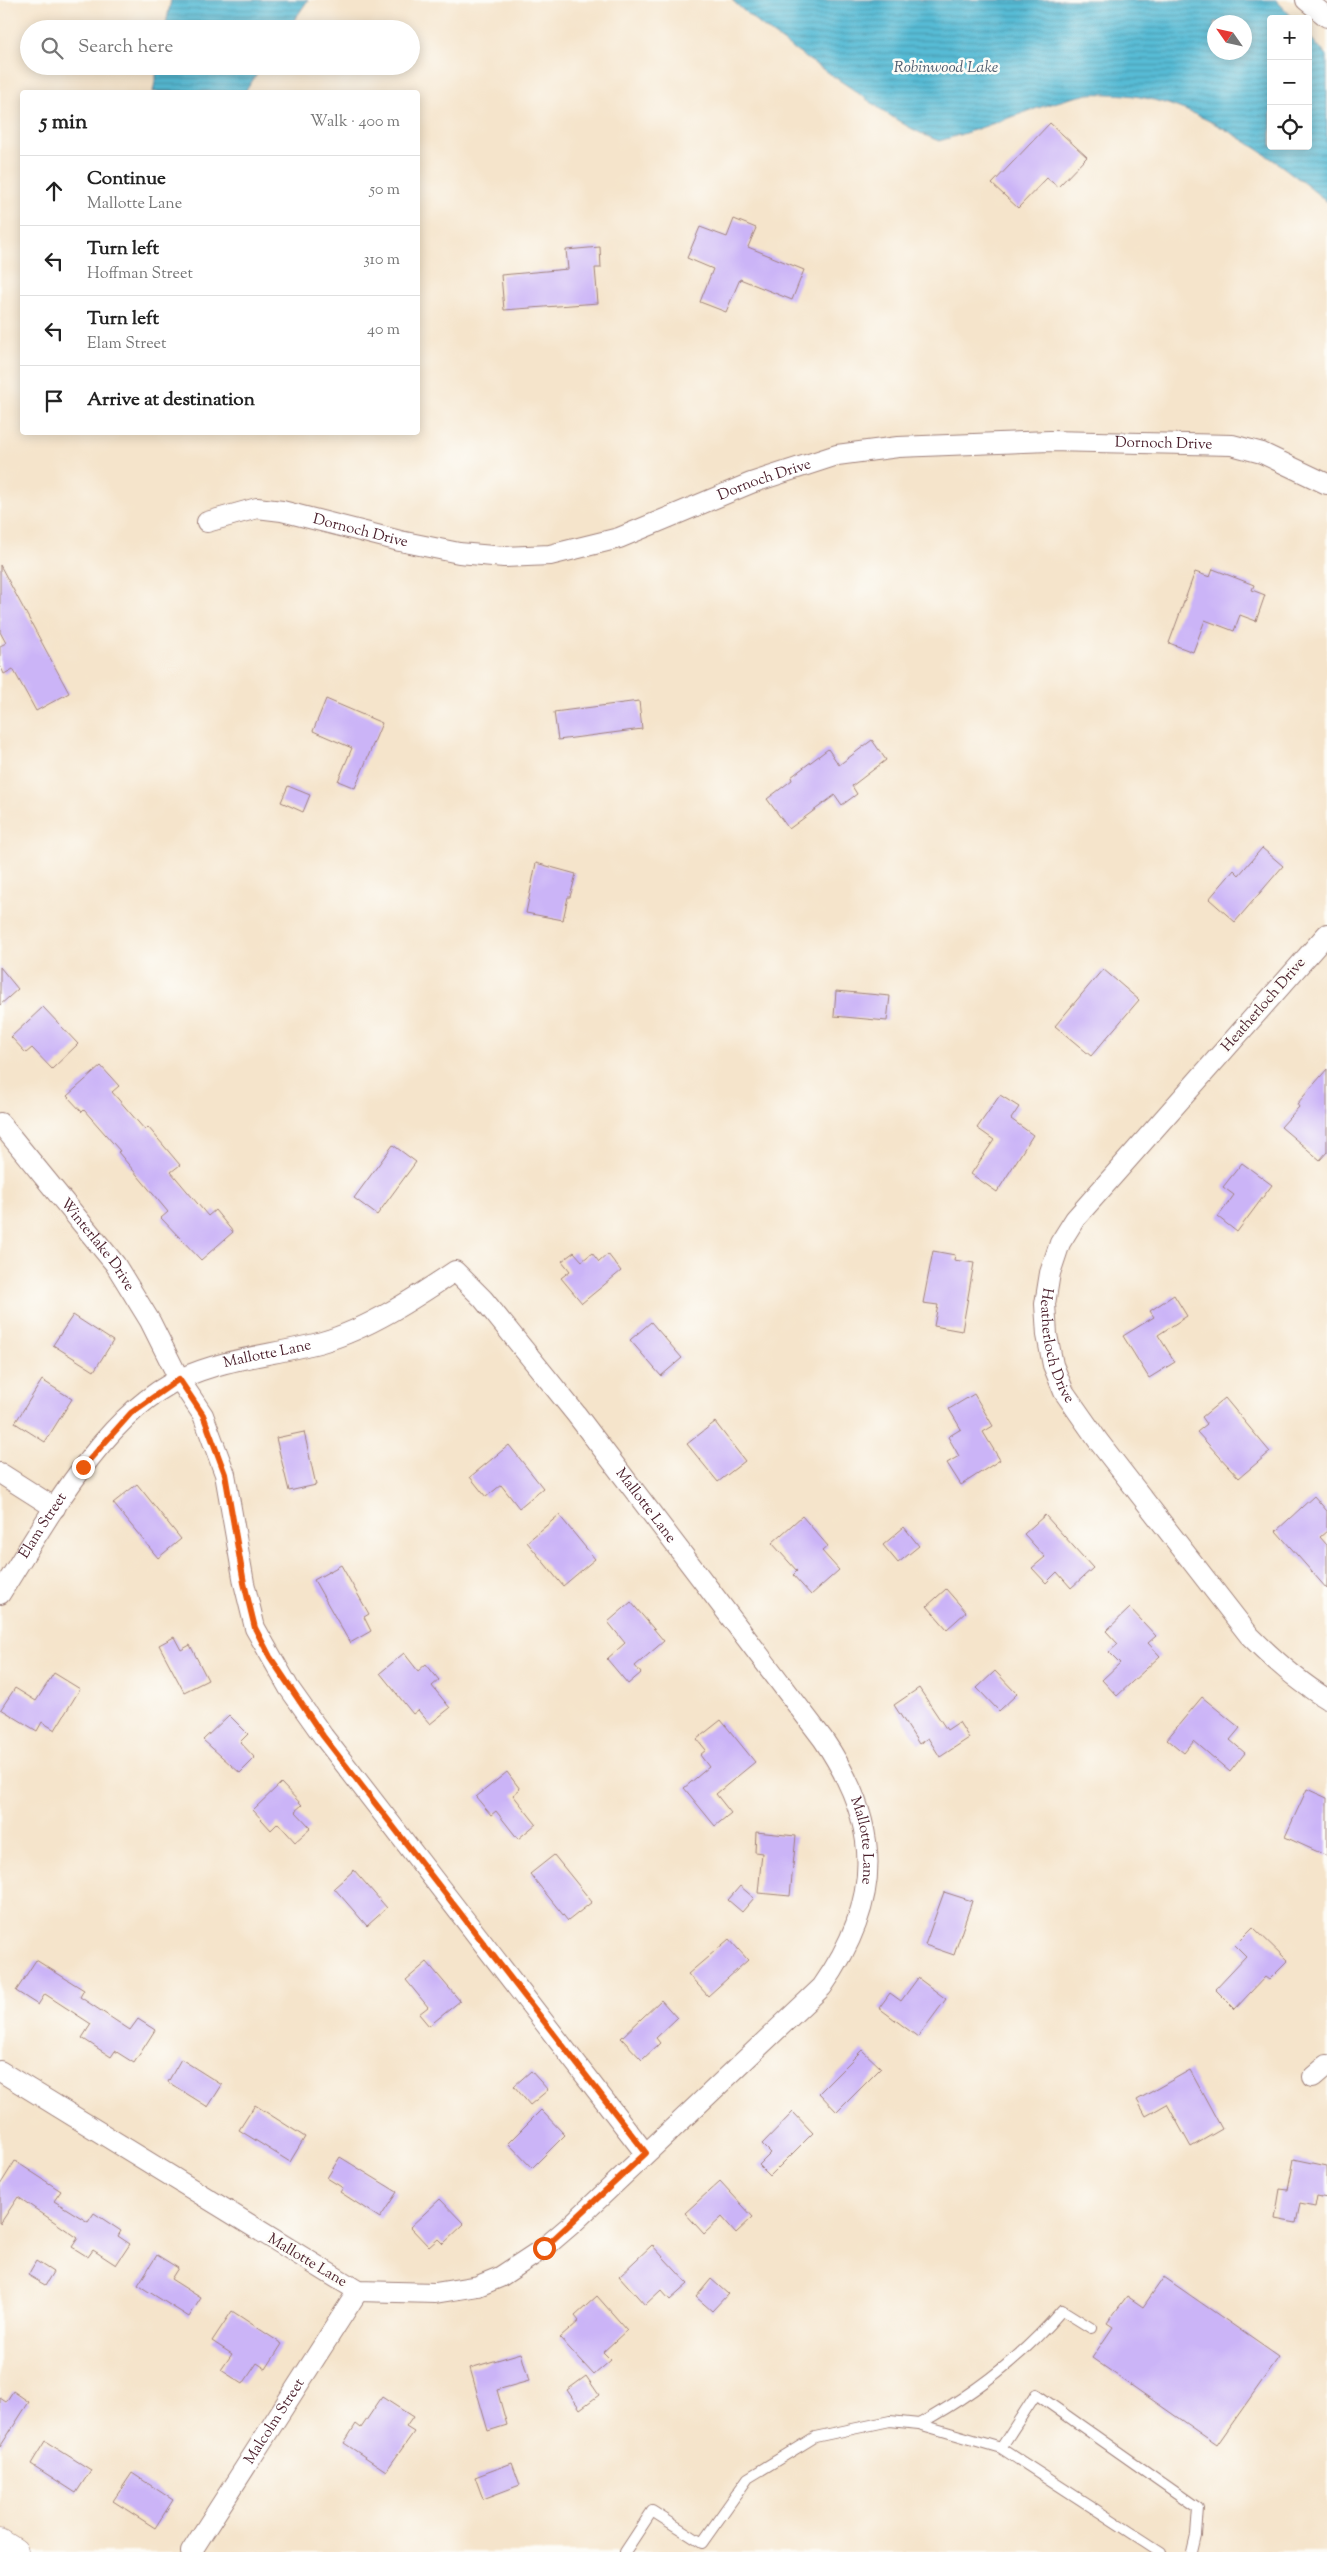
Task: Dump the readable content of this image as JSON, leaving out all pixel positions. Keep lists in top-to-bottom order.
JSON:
{
  "streets": {
    "street": [
      "Dornoch Drive",
      "Heatherloch Drive",
      "Winterlake Drive",
      "Mallotte Lane",
      "Elam Street",
      "Malcolm Street"
    ]
  },
  "crossings": [
    ["Winterlake Drive", "Mallotte Lane"],
    ["Winterlake Drive", "Elam Street"],
    ["Mallotte Lane", "Elam Street"],
    ["Mallotte Lane", "Malcolm Street"]
  ],
  "water": ["Robinwood Lake"],
  "north": "top left",
  "page": {
    "map_buttons": ["+", "−"],
    "search": "Search here",
    "heading": ["5 min", "Walk · 400 m"],
    "list": [
      ["Continue", "Mallotte Lane", "50 m"],
      ["Turn left", "Hoffman Street", "310 m"],
      ["Turn left", "Elam Street", "40 m"],
      "Arrive at destination"
    ]
  }
}
